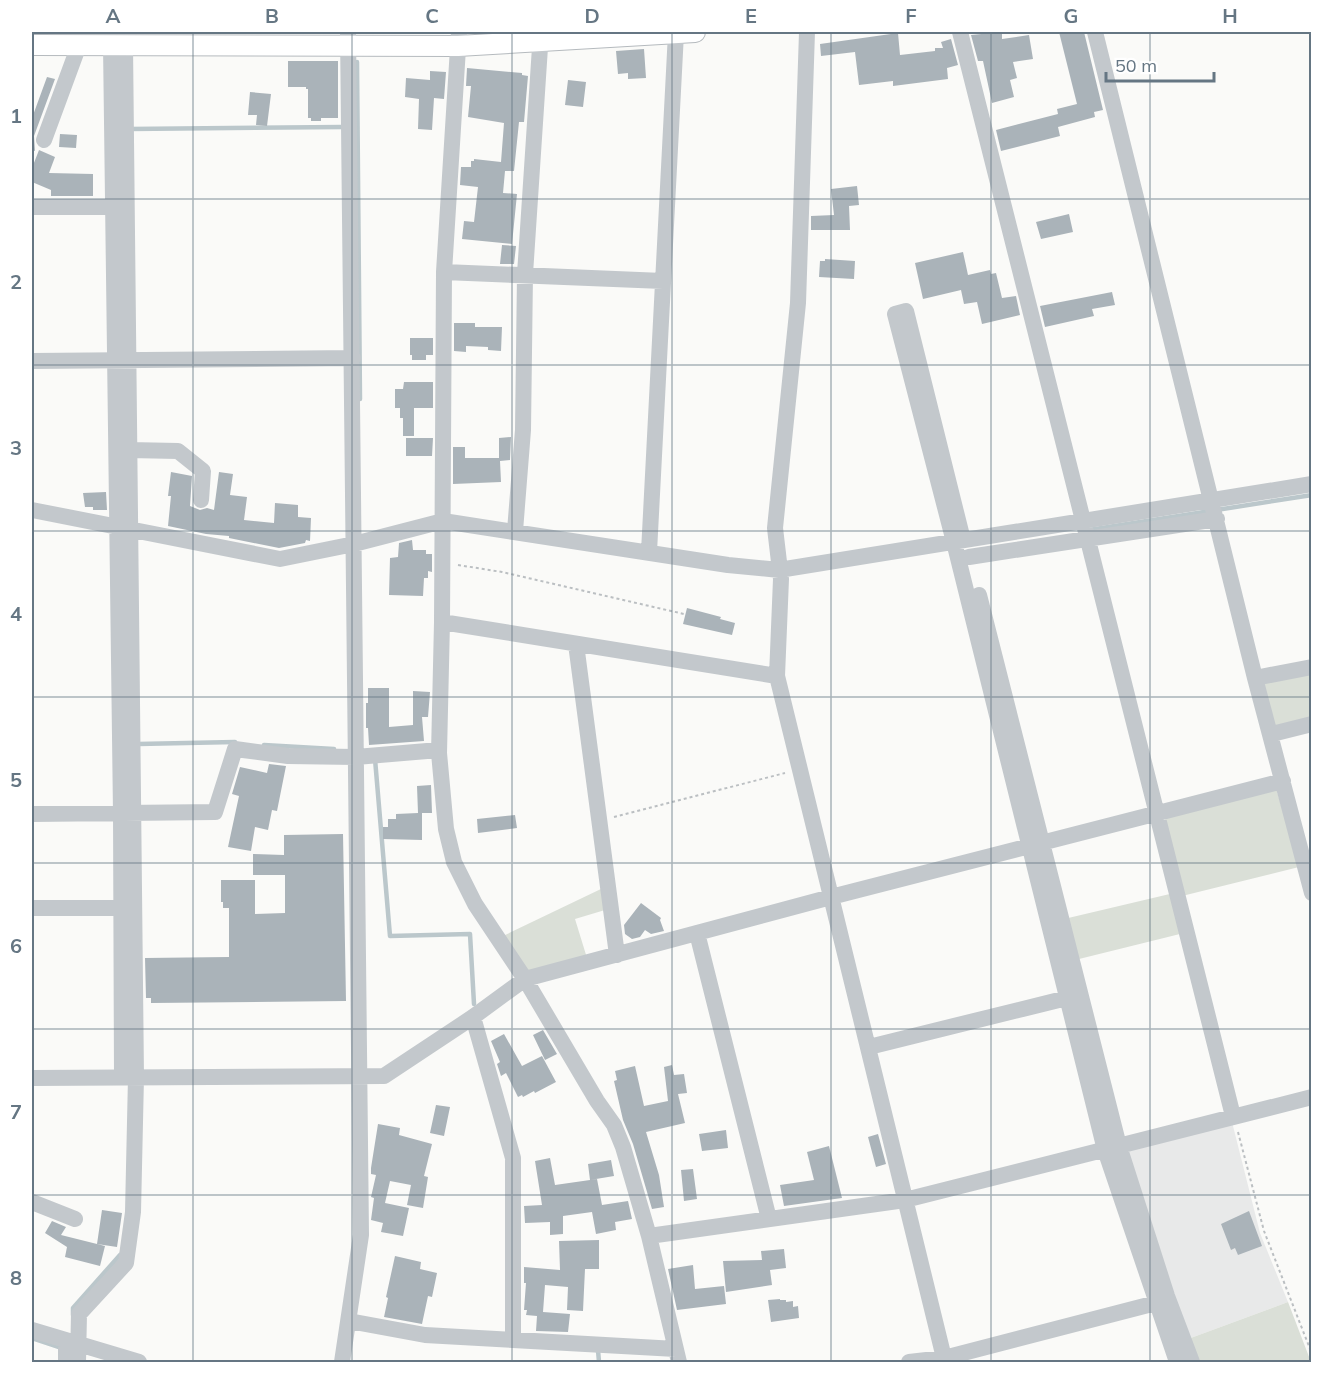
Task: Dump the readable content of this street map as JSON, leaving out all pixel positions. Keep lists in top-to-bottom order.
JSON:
{
  "scale_bar": "50 m",
  "grid": {
    "columns": [
      "A",
      "B",
      "C",
      "D",
      "E",
      "F",
      "G",
      "H"
    ],
    "rows": [
      "1",
      "2",
      "3",
      "4",
      "5",
      "6",
      "7",
      "8"
    ]
  }
}
